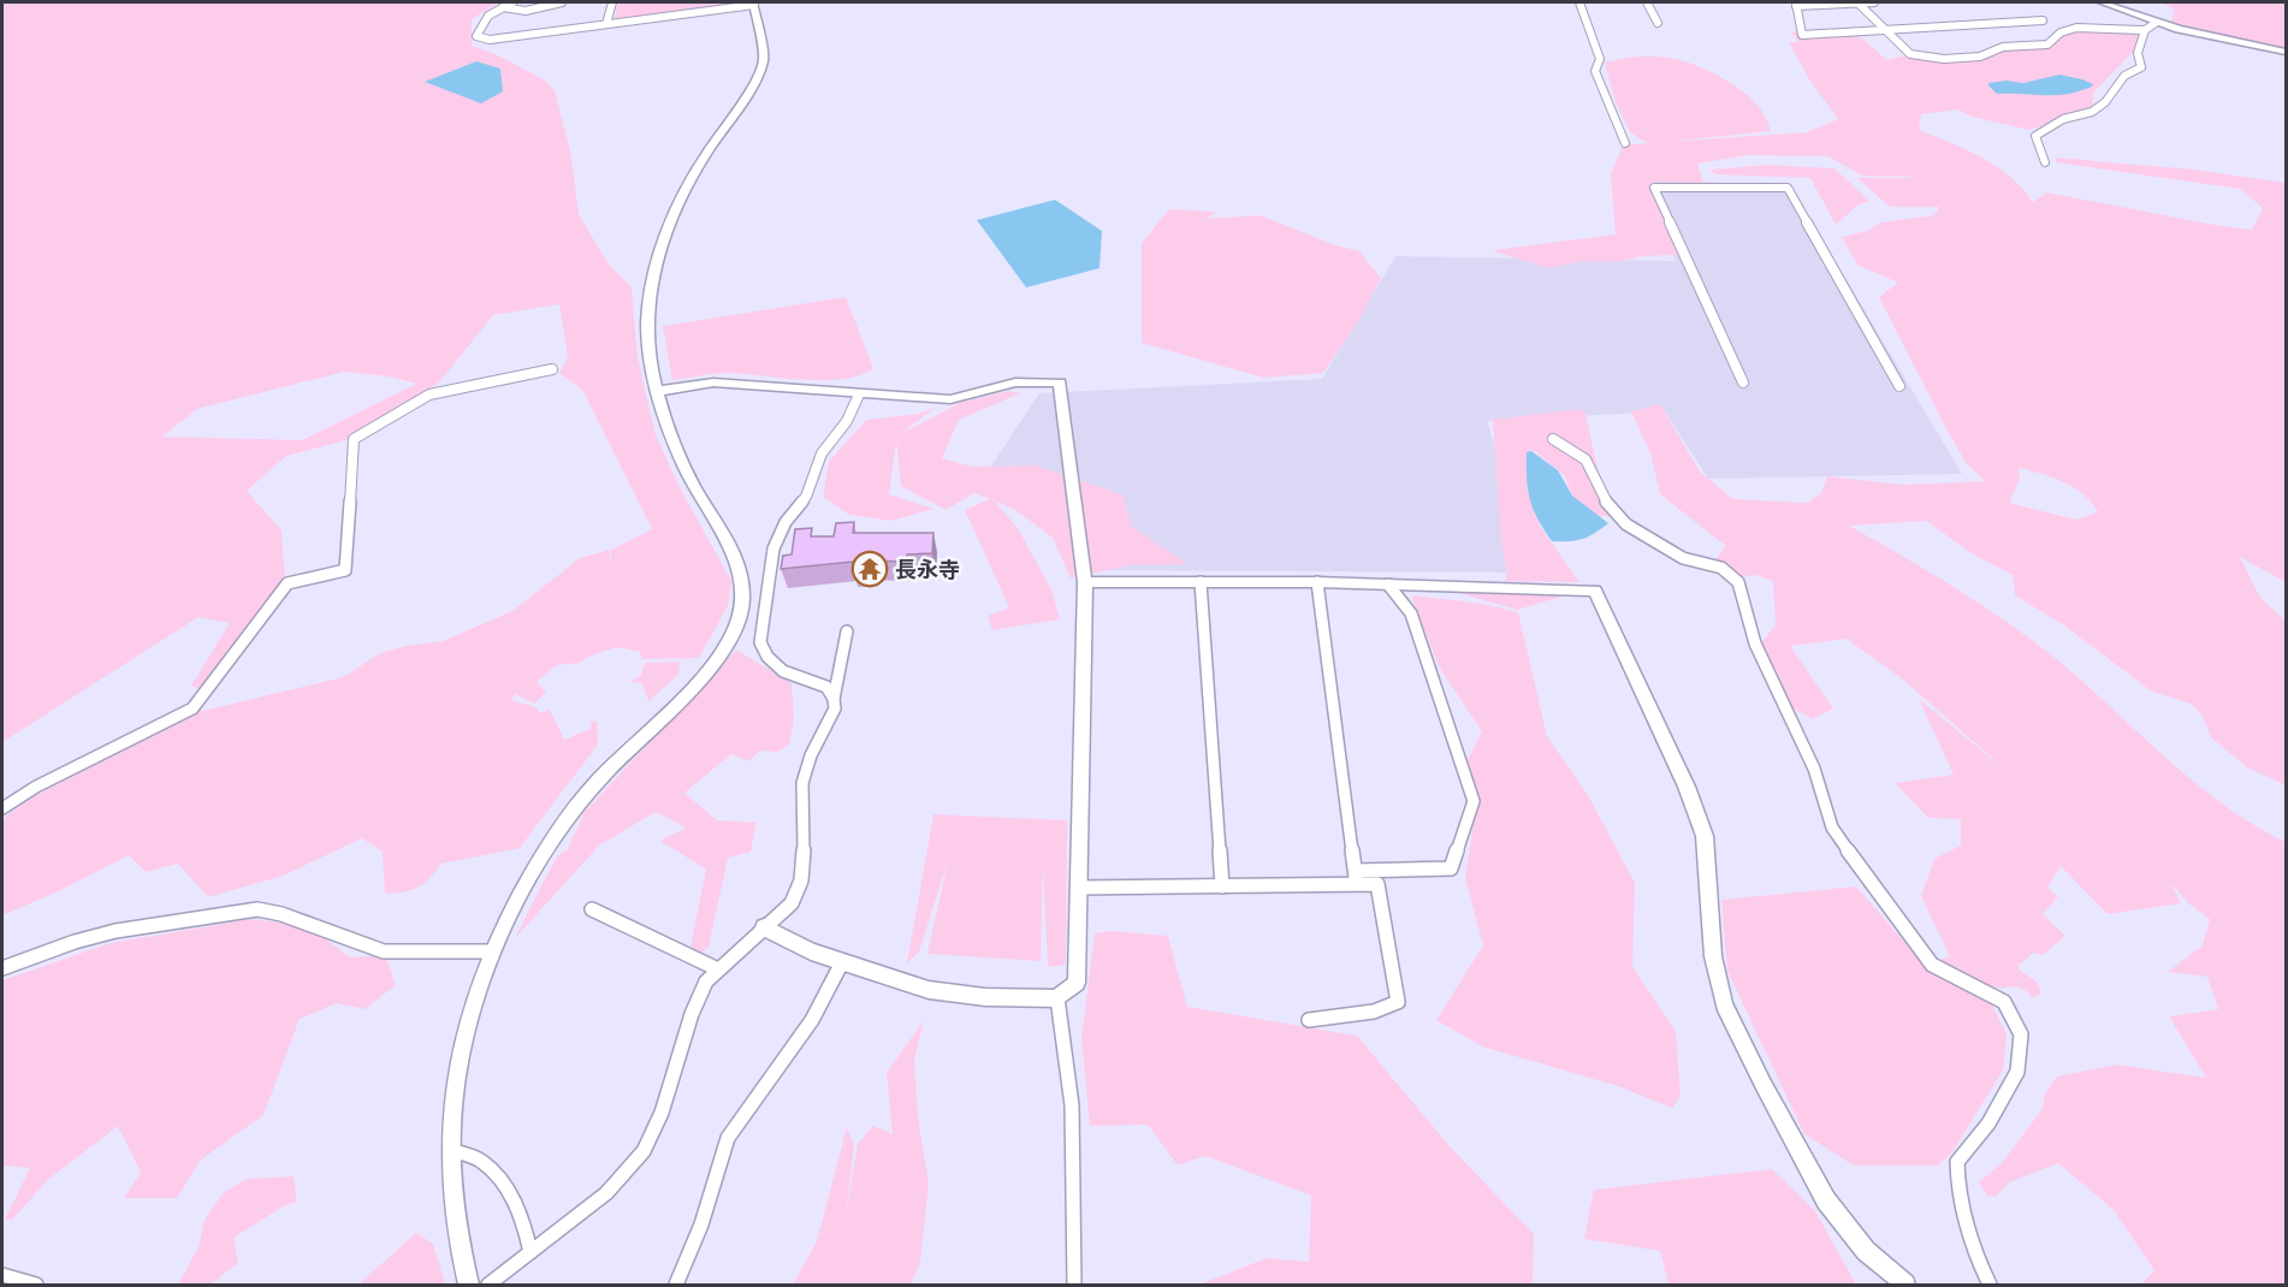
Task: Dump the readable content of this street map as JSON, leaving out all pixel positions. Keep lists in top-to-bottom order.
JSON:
{
  "places": {
    "temple": ["長永寺"]
  }
}
